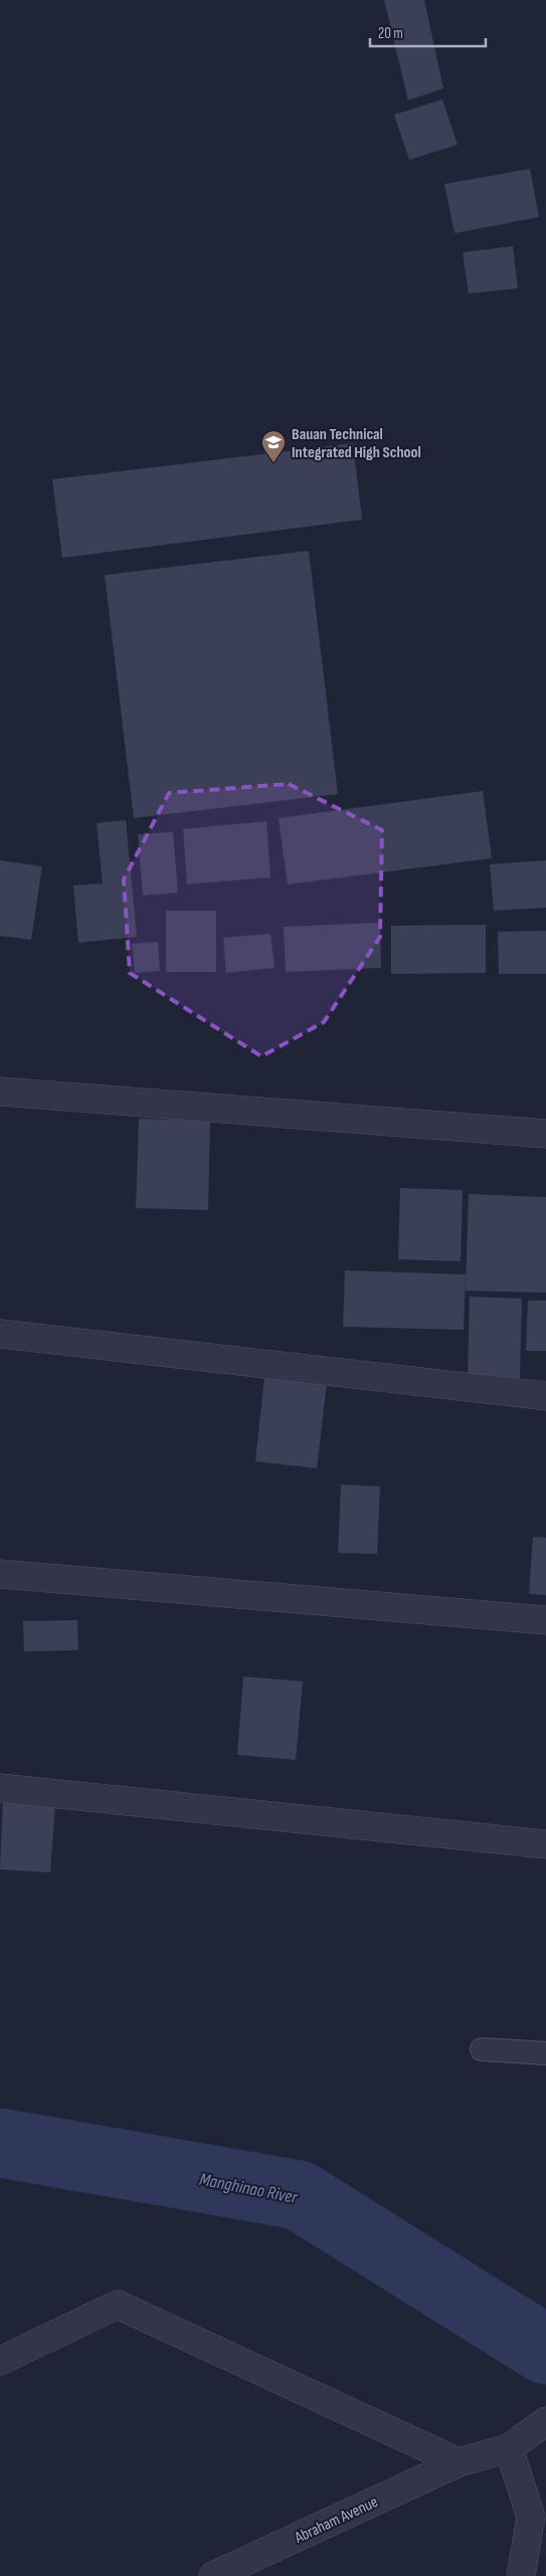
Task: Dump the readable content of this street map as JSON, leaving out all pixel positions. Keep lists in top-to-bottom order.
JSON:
{
  "streets": {
    "street": ["Abraham Avenue"]
  },
  "water": ["Manghinao River"],
  "places": {
    "school or university": ["Bauan Technical Integrated High School"]
  },
  "scale_bar": "20 m"
}
